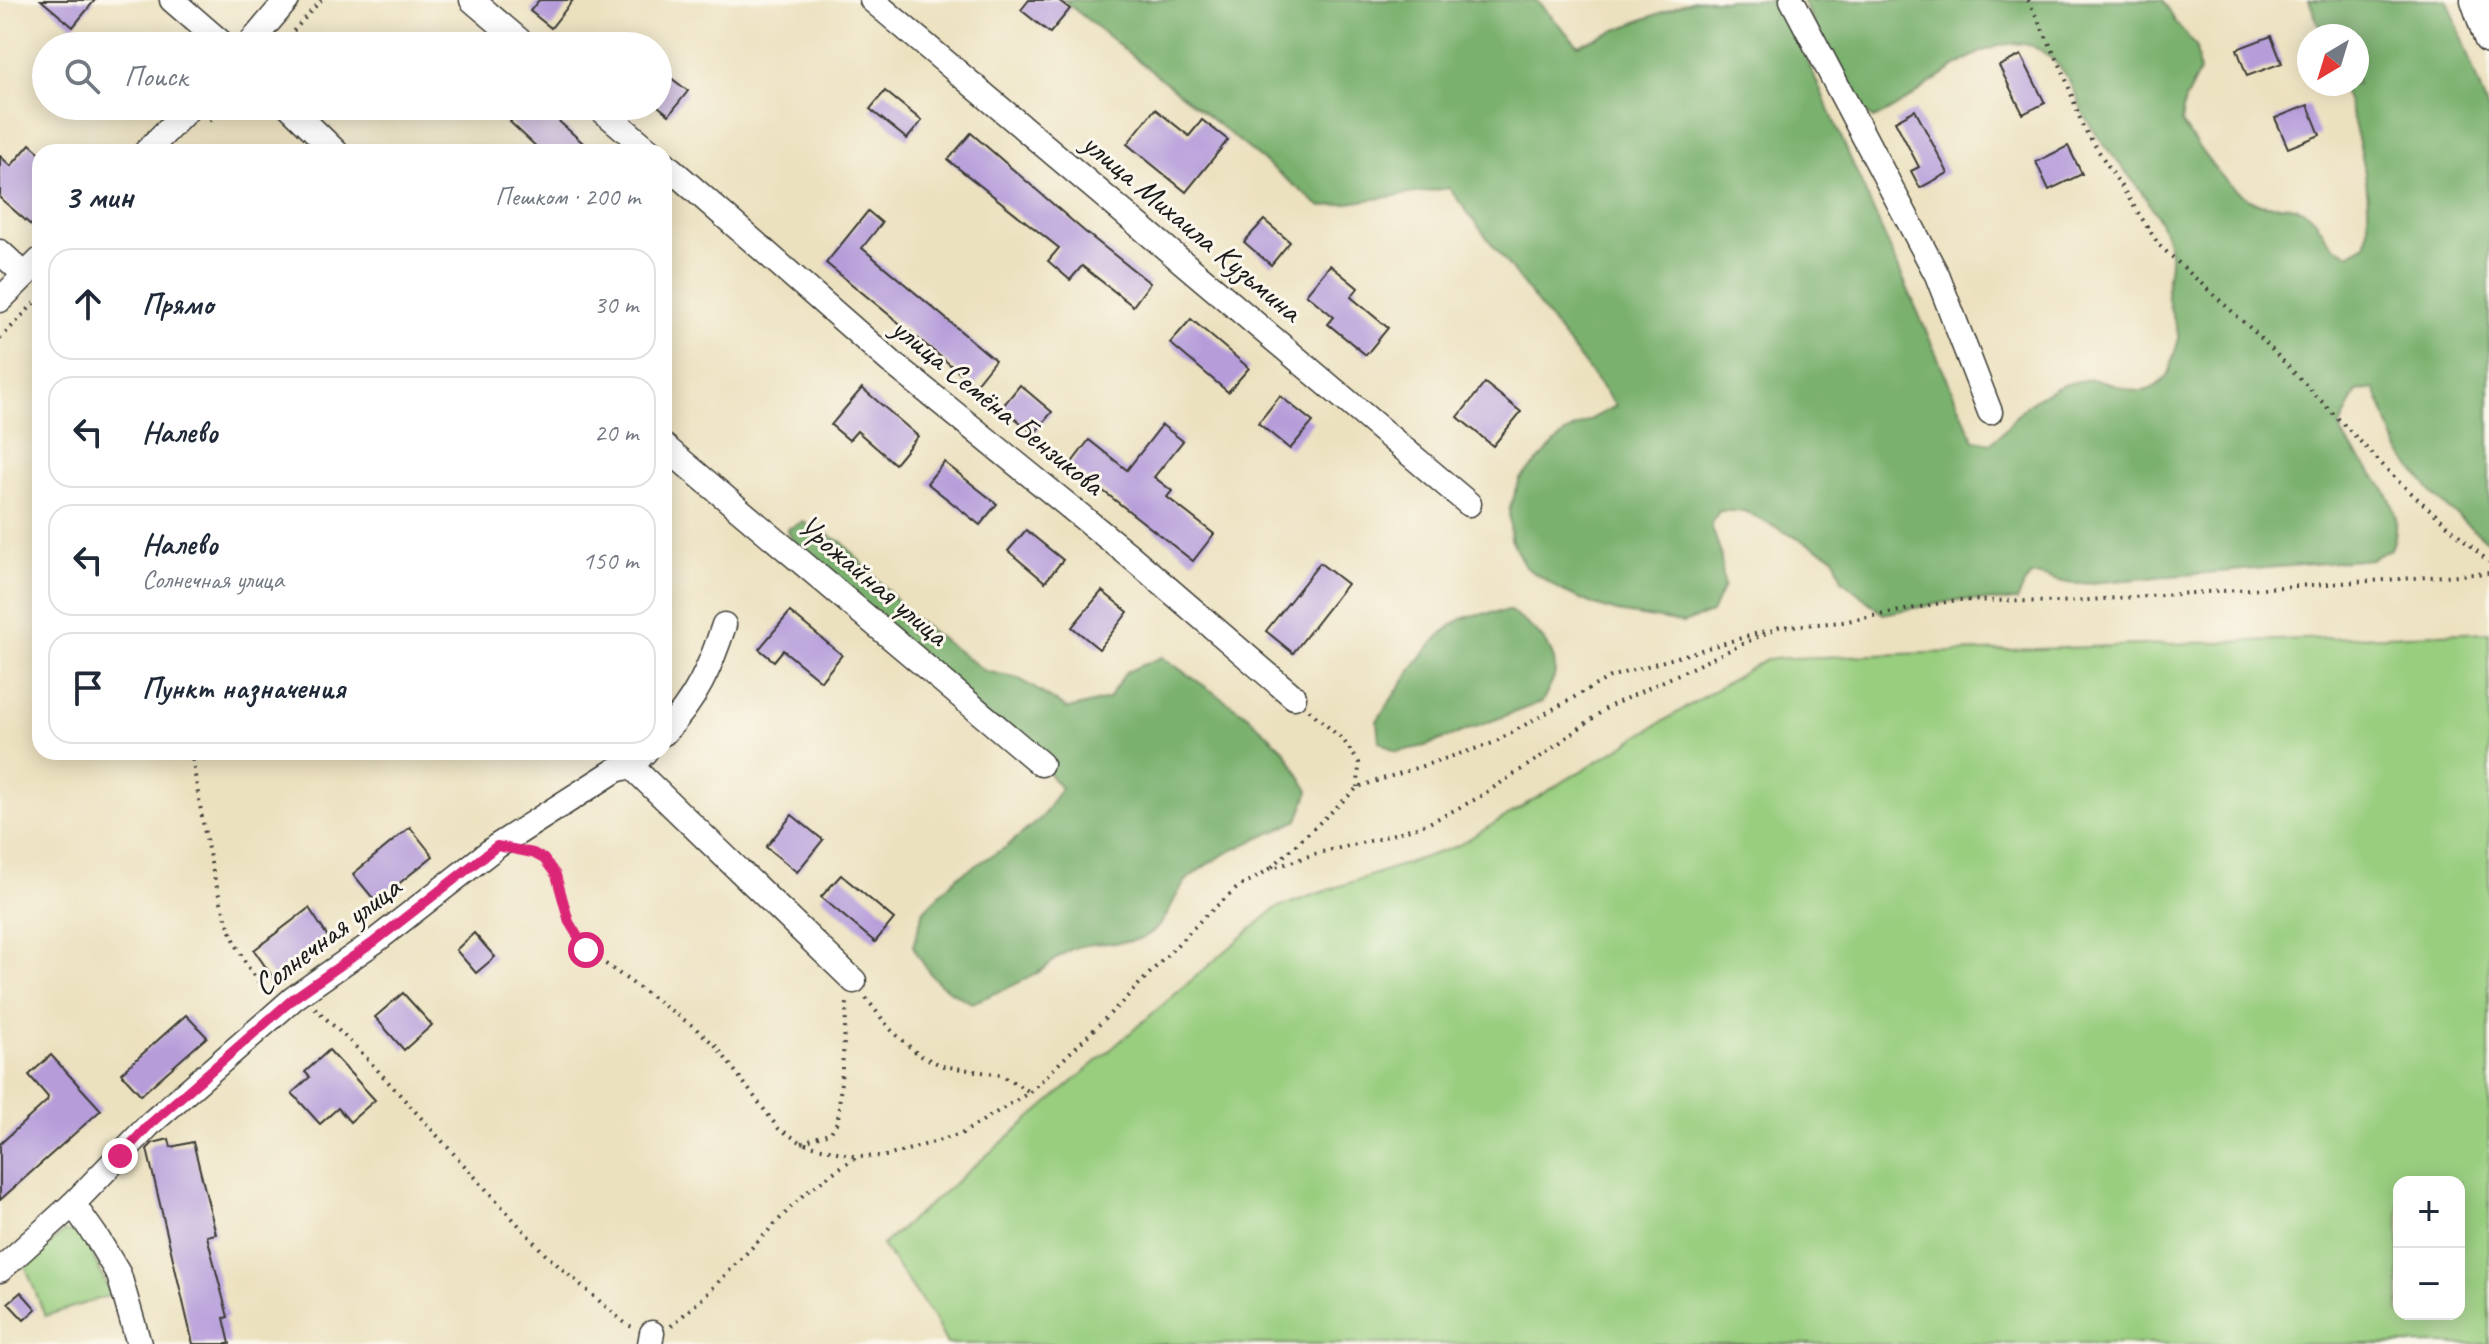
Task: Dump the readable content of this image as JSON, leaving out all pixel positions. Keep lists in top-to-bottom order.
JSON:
{
  "streets": {
    "street": [
      "улица Михаила Кузьмина",
      "улица Семёна Бензикова",
      "Урожайная улица",
      "Солнечная улица"
    ]
  },
  "north": "bottom left",
  "page": {
    "search": "Поиск",
    "heading": ["3 мин", "Пешком · 200 m"],
    "list": [
      ["Прямо", "30 m"],
      ["Налево", "20 m"],
      ["Налево", "Солнечная улица", "150 m"],
      "Пункт назначения"
    ],
    "map_buttons": ["+", "−"]
  }
}
